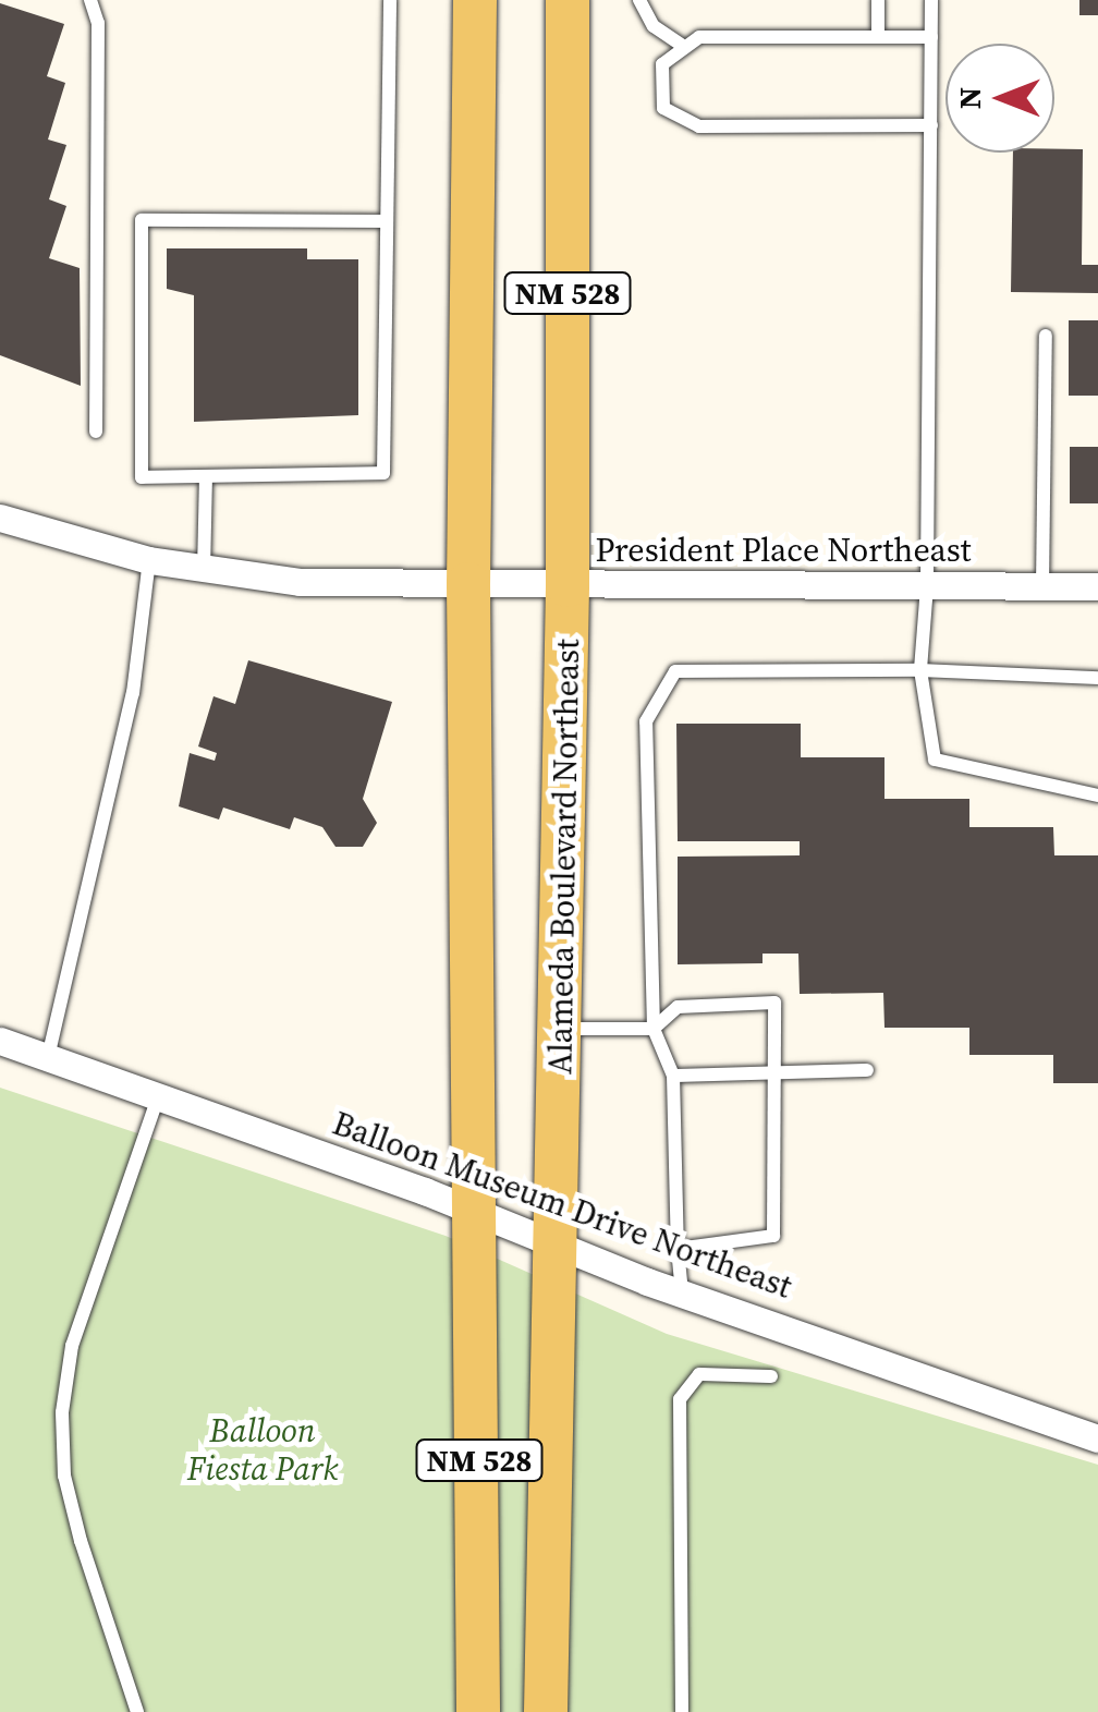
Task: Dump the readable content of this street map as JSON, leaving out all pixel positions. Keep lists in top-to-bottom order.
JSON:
{
  "streets": {
    "main road": ["NM 528", "Alameda Boulevard Northeast"],
    "street": ["President Place Northeast", "Balloon Museum Drive Northeast"]
  },
  "crossings": [
    ["NM 528", "President Place Northeast"],
    ["NM 528", "Balloon Museum Drive Northeast"],
    ["President Place Northeast", "Alameda Boulevard Northeast"],
    ["Alameda Boulevard Northeast", "Balloon Museum Drive Northeast"]
  ],
  "parks": ["Balloon Fiesta Park"],
  "north": "left"
}
